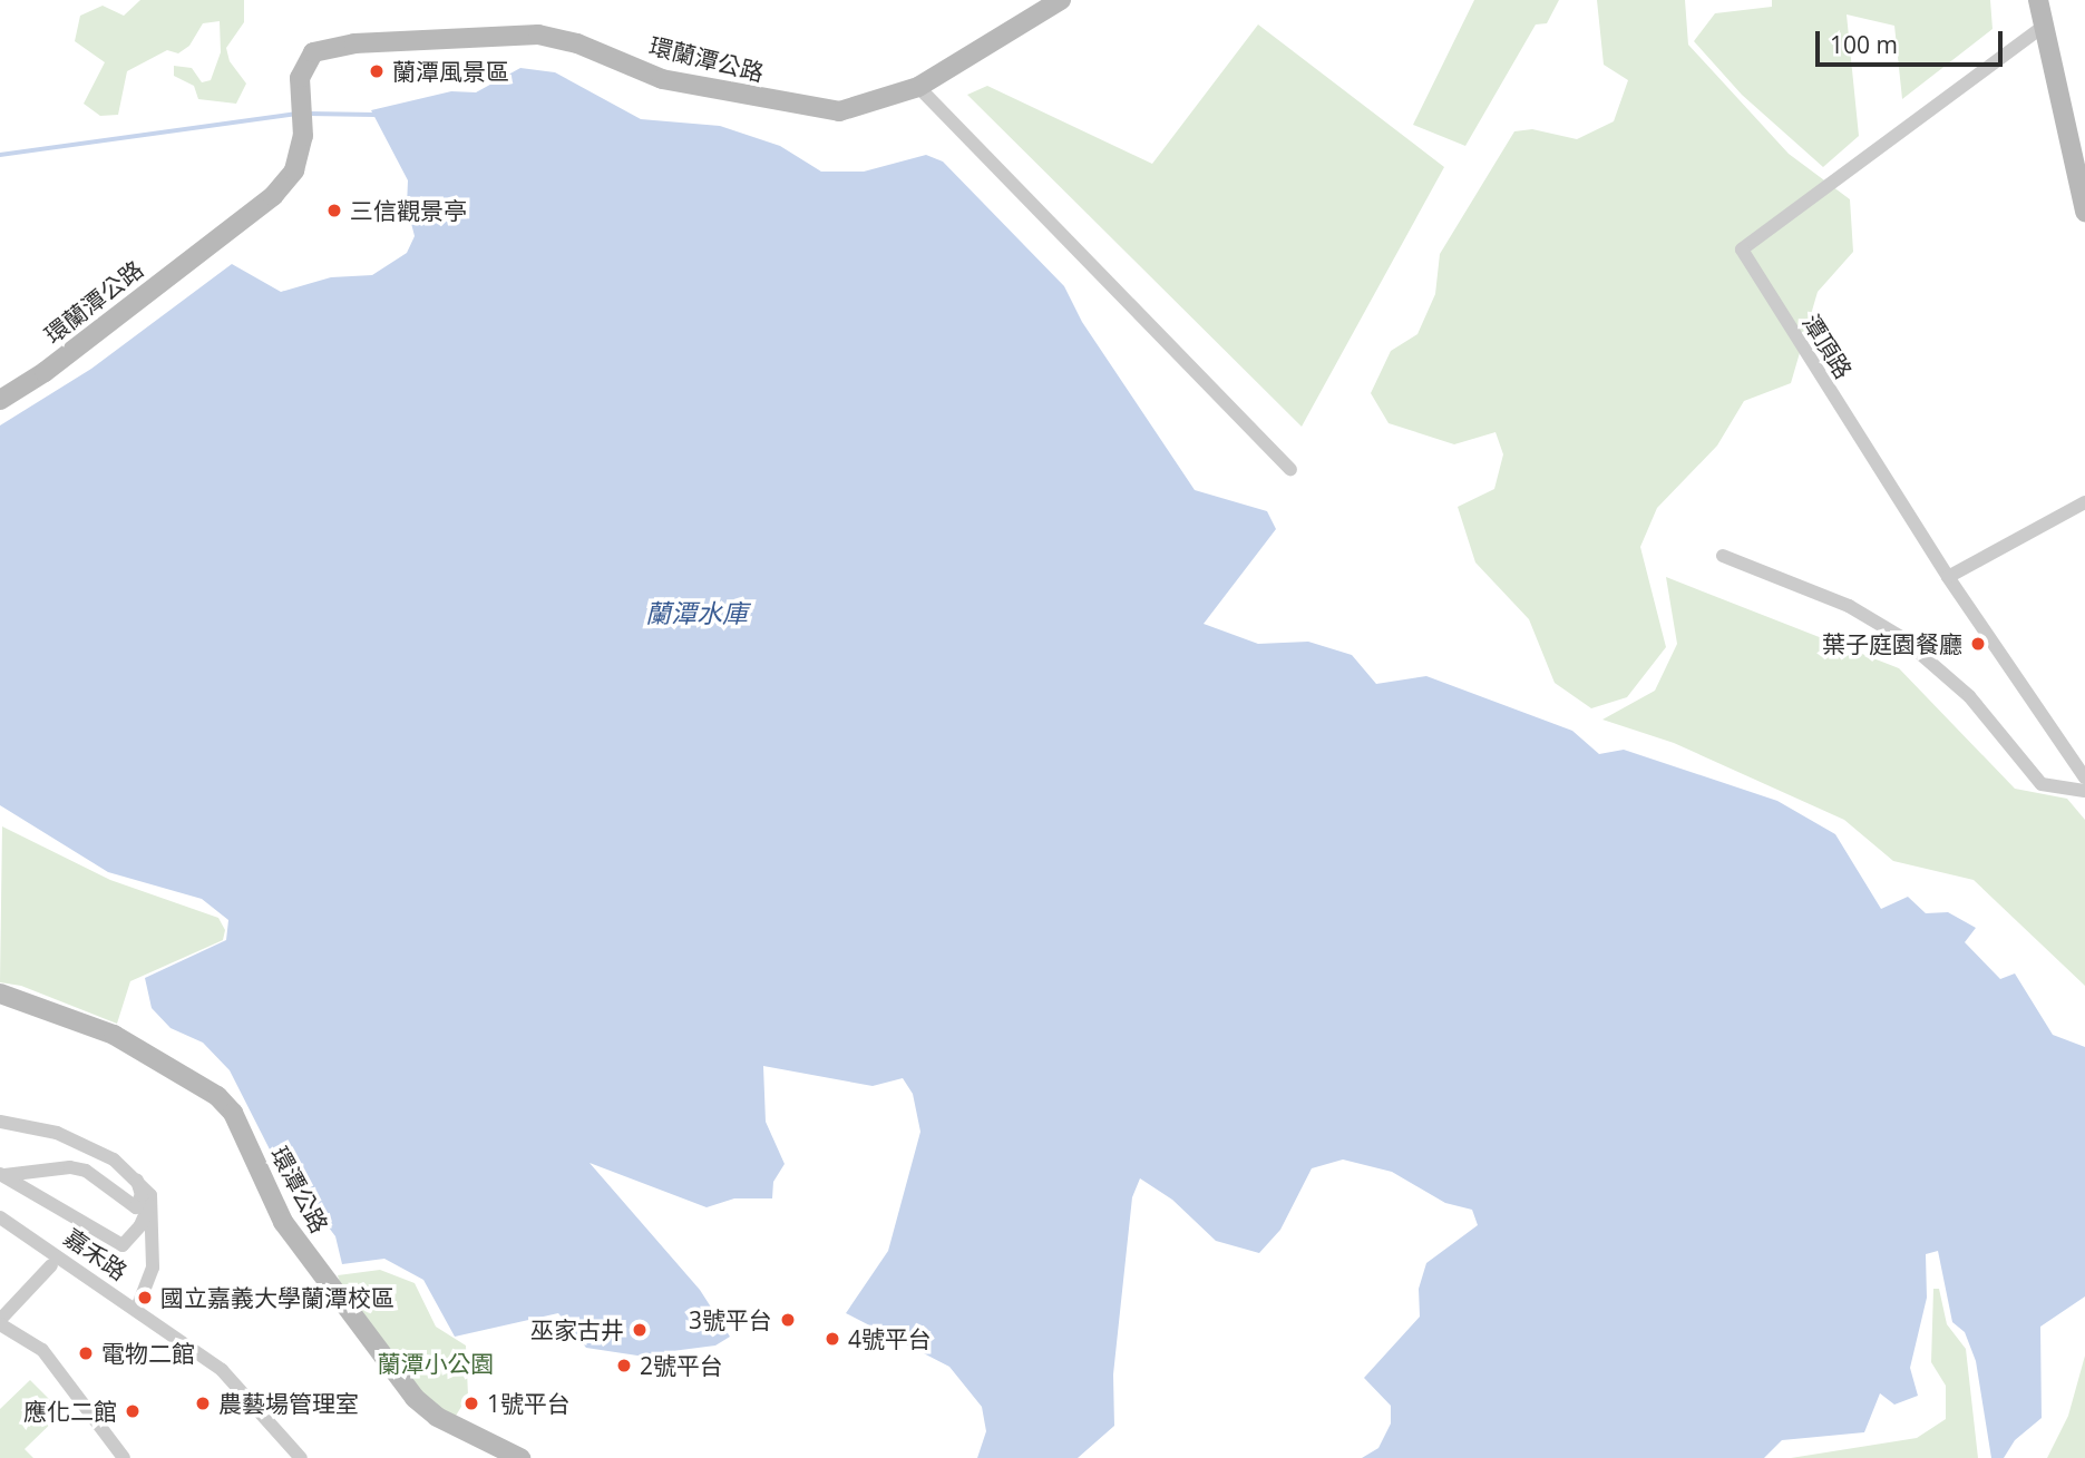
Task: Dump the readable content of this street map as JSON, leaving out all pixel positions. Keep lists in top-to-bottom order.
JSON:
{
  "streets": {
    "street": [
      "環蘭潭公路",
      "潭頂路",
      "環潭公路",
      "嘉禾路"
    ]
  },
  "water": ["蘭潭水庫"],
  "parks": ["蘭潭小公園"],
  "places": [
    "蘭潭風景區",
    "三信觀景亭",
    "葉子庭園餐廳",
    "國立嘉義大學蘭潭校區",
    "3號平台",
    "巫家古井",
    "4號平台",
    "電物二館",
    "2號平台",
    "農藝場管理室",
    "1號平台",
    "應化二館"
  ],
  "scale_bar": "100 m"
}
